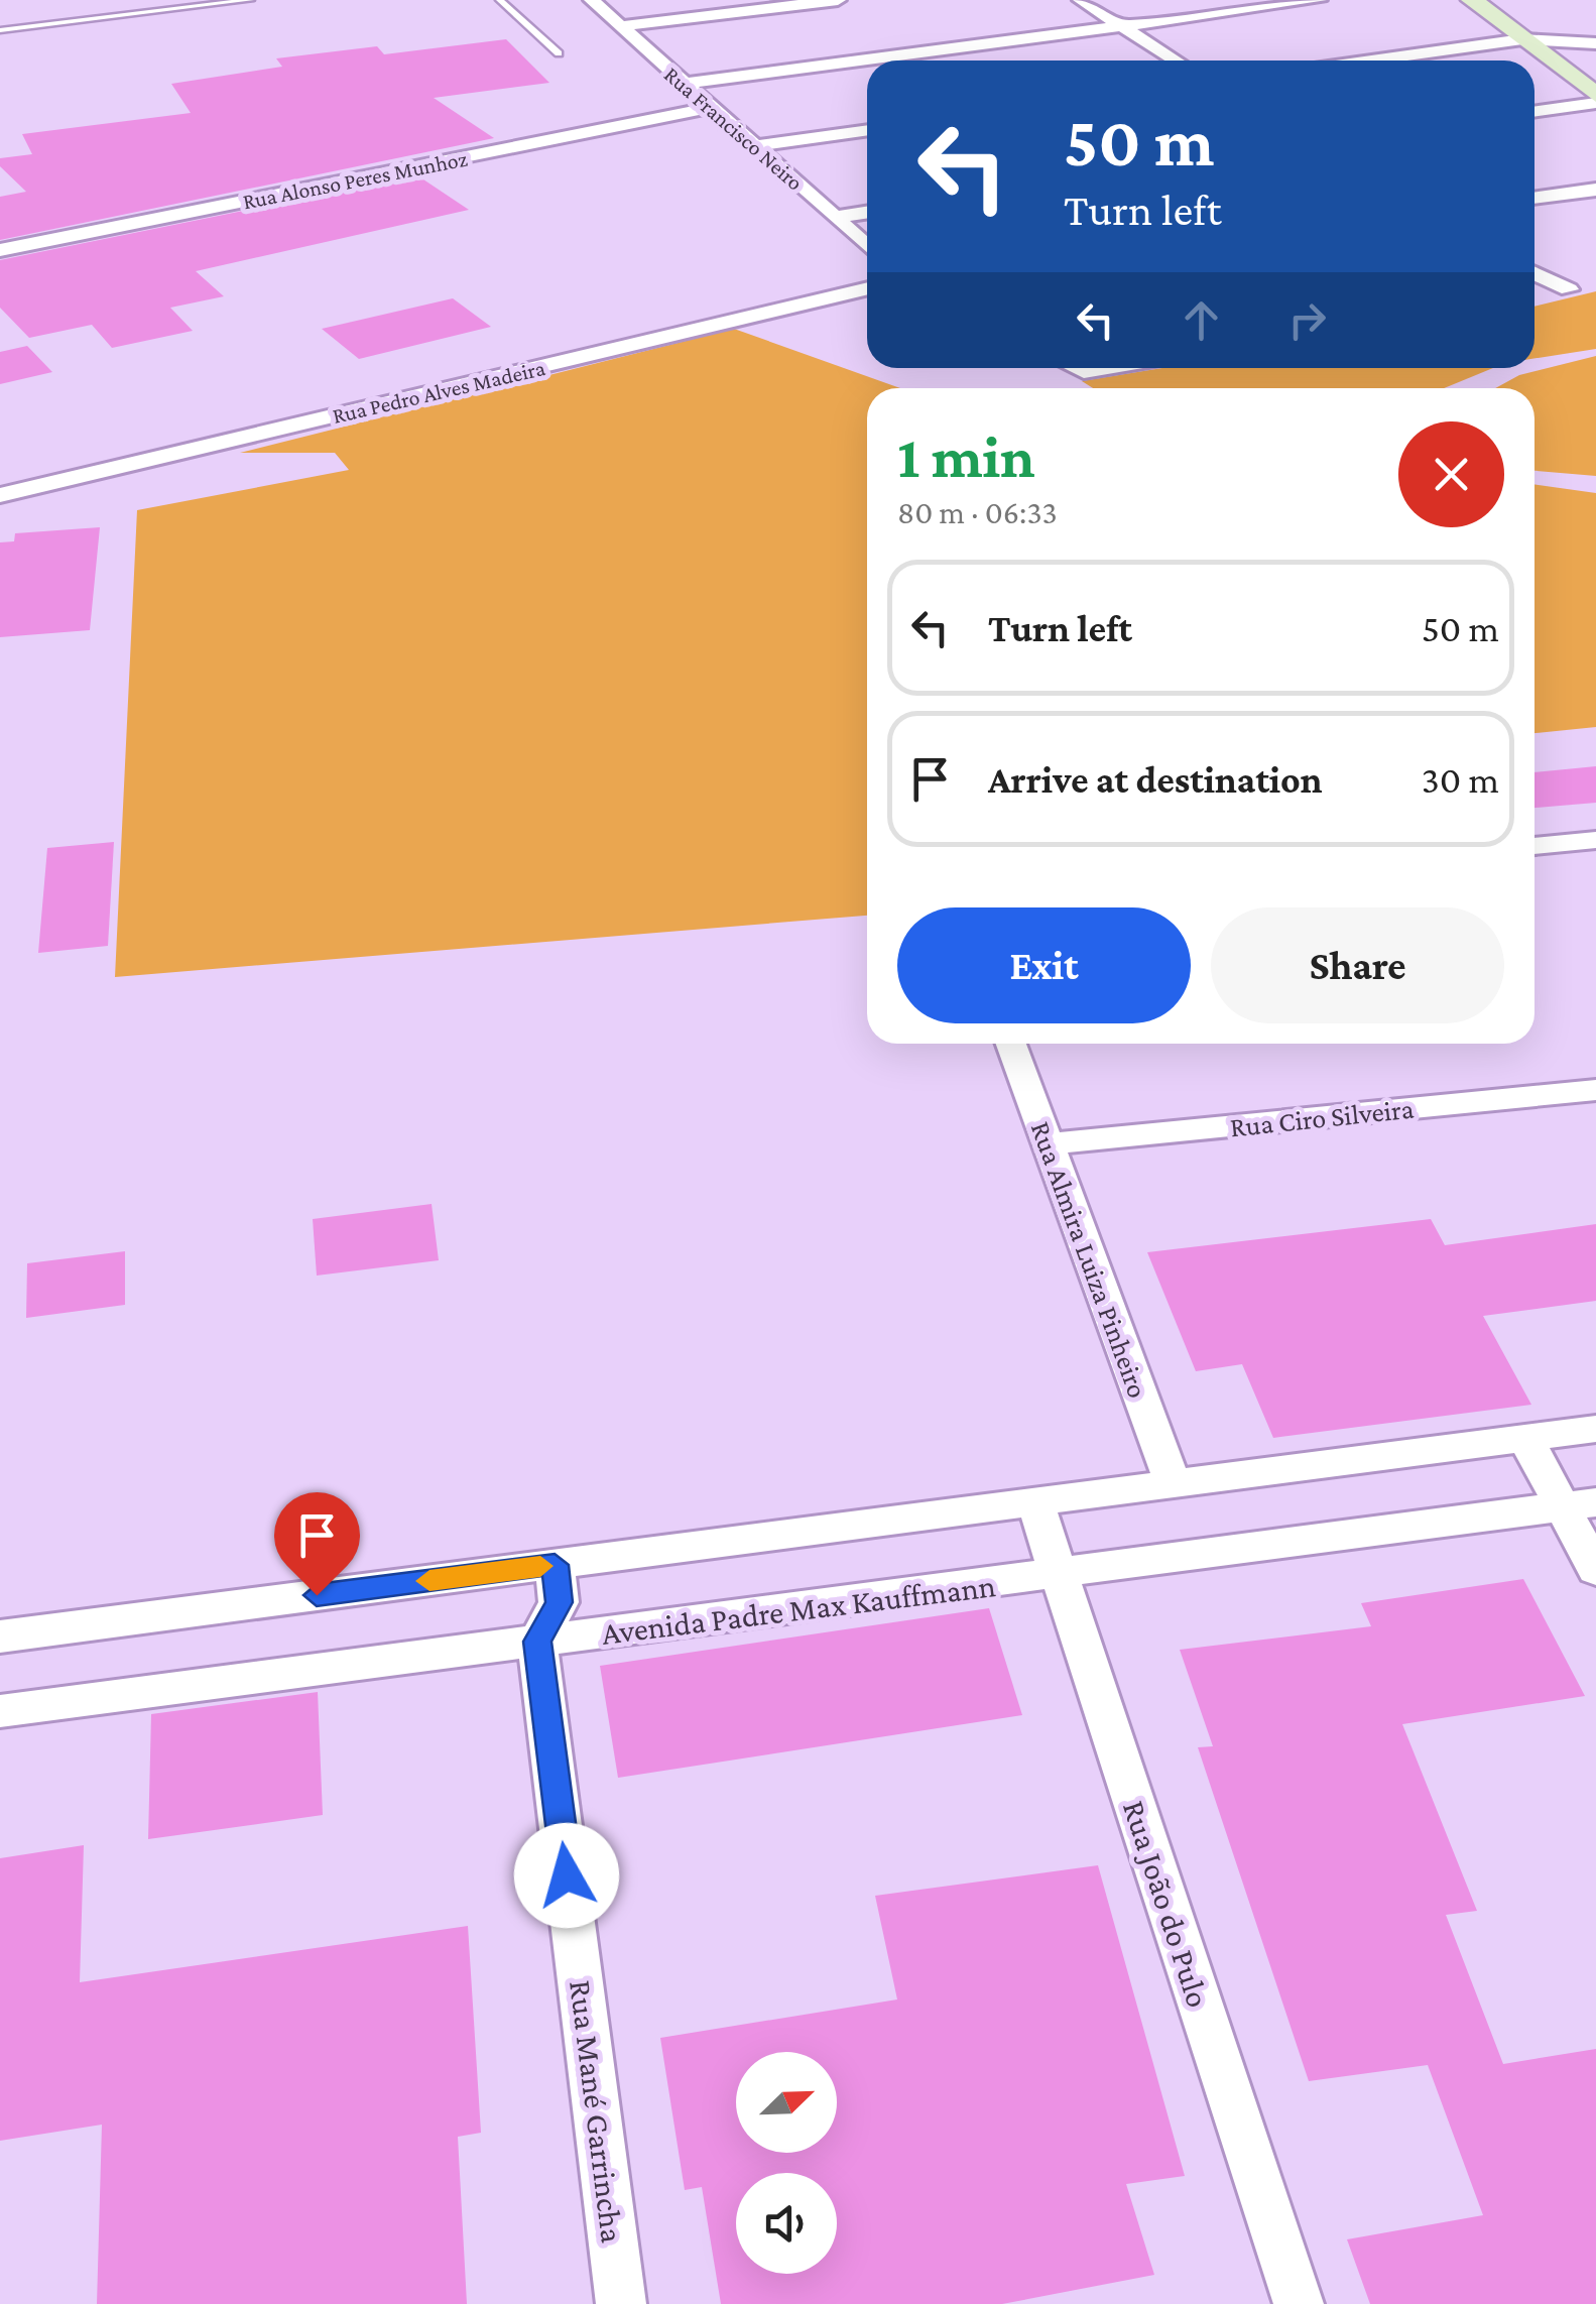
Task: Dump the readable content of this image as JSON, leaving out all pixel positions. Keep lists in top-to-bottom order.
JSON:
{
  "streets": {
    "street": [
      "Rua Francisco Neiro",
      "Rua Alonso Peres Munhoz",
      "Rua Pedro Alves Madeira",
      "Rua Ciro Silveira",
      "Rua Almira Luiza Pinheiro",
      "Avenida Padre Max Kauffmann",
      "Rua João do Pulo",
      "Rua Mané Garrincha"
    ]
  },
  "crossings": [
    ["Rua Francisco Neiro", "Rua Alonso Peres Munhoz"],
    ["Rua Ciro Silveira", "Rua Almira Luiza Pinheiro"],
    ["Avenida Padre Max Kauffmann", "Rua João do Pulo"],
    ["Avenida Padre Max Kauffmann", "Rua Mané Garrincha"]
  ],
  "north": "top right",
  "page": {
    "turn": ["50 m", "Turn left"],
    "heading": ["1 min", "80 m · 06:33"],
    "list": [
      {
        "name": "Turn left",
        "value": "50 m"
      },
      {
        "name": "Arrive at destination",
        "value": "30 m"
      }
    ],
    "buttons": ["Exit", "Share"]
  }
}
